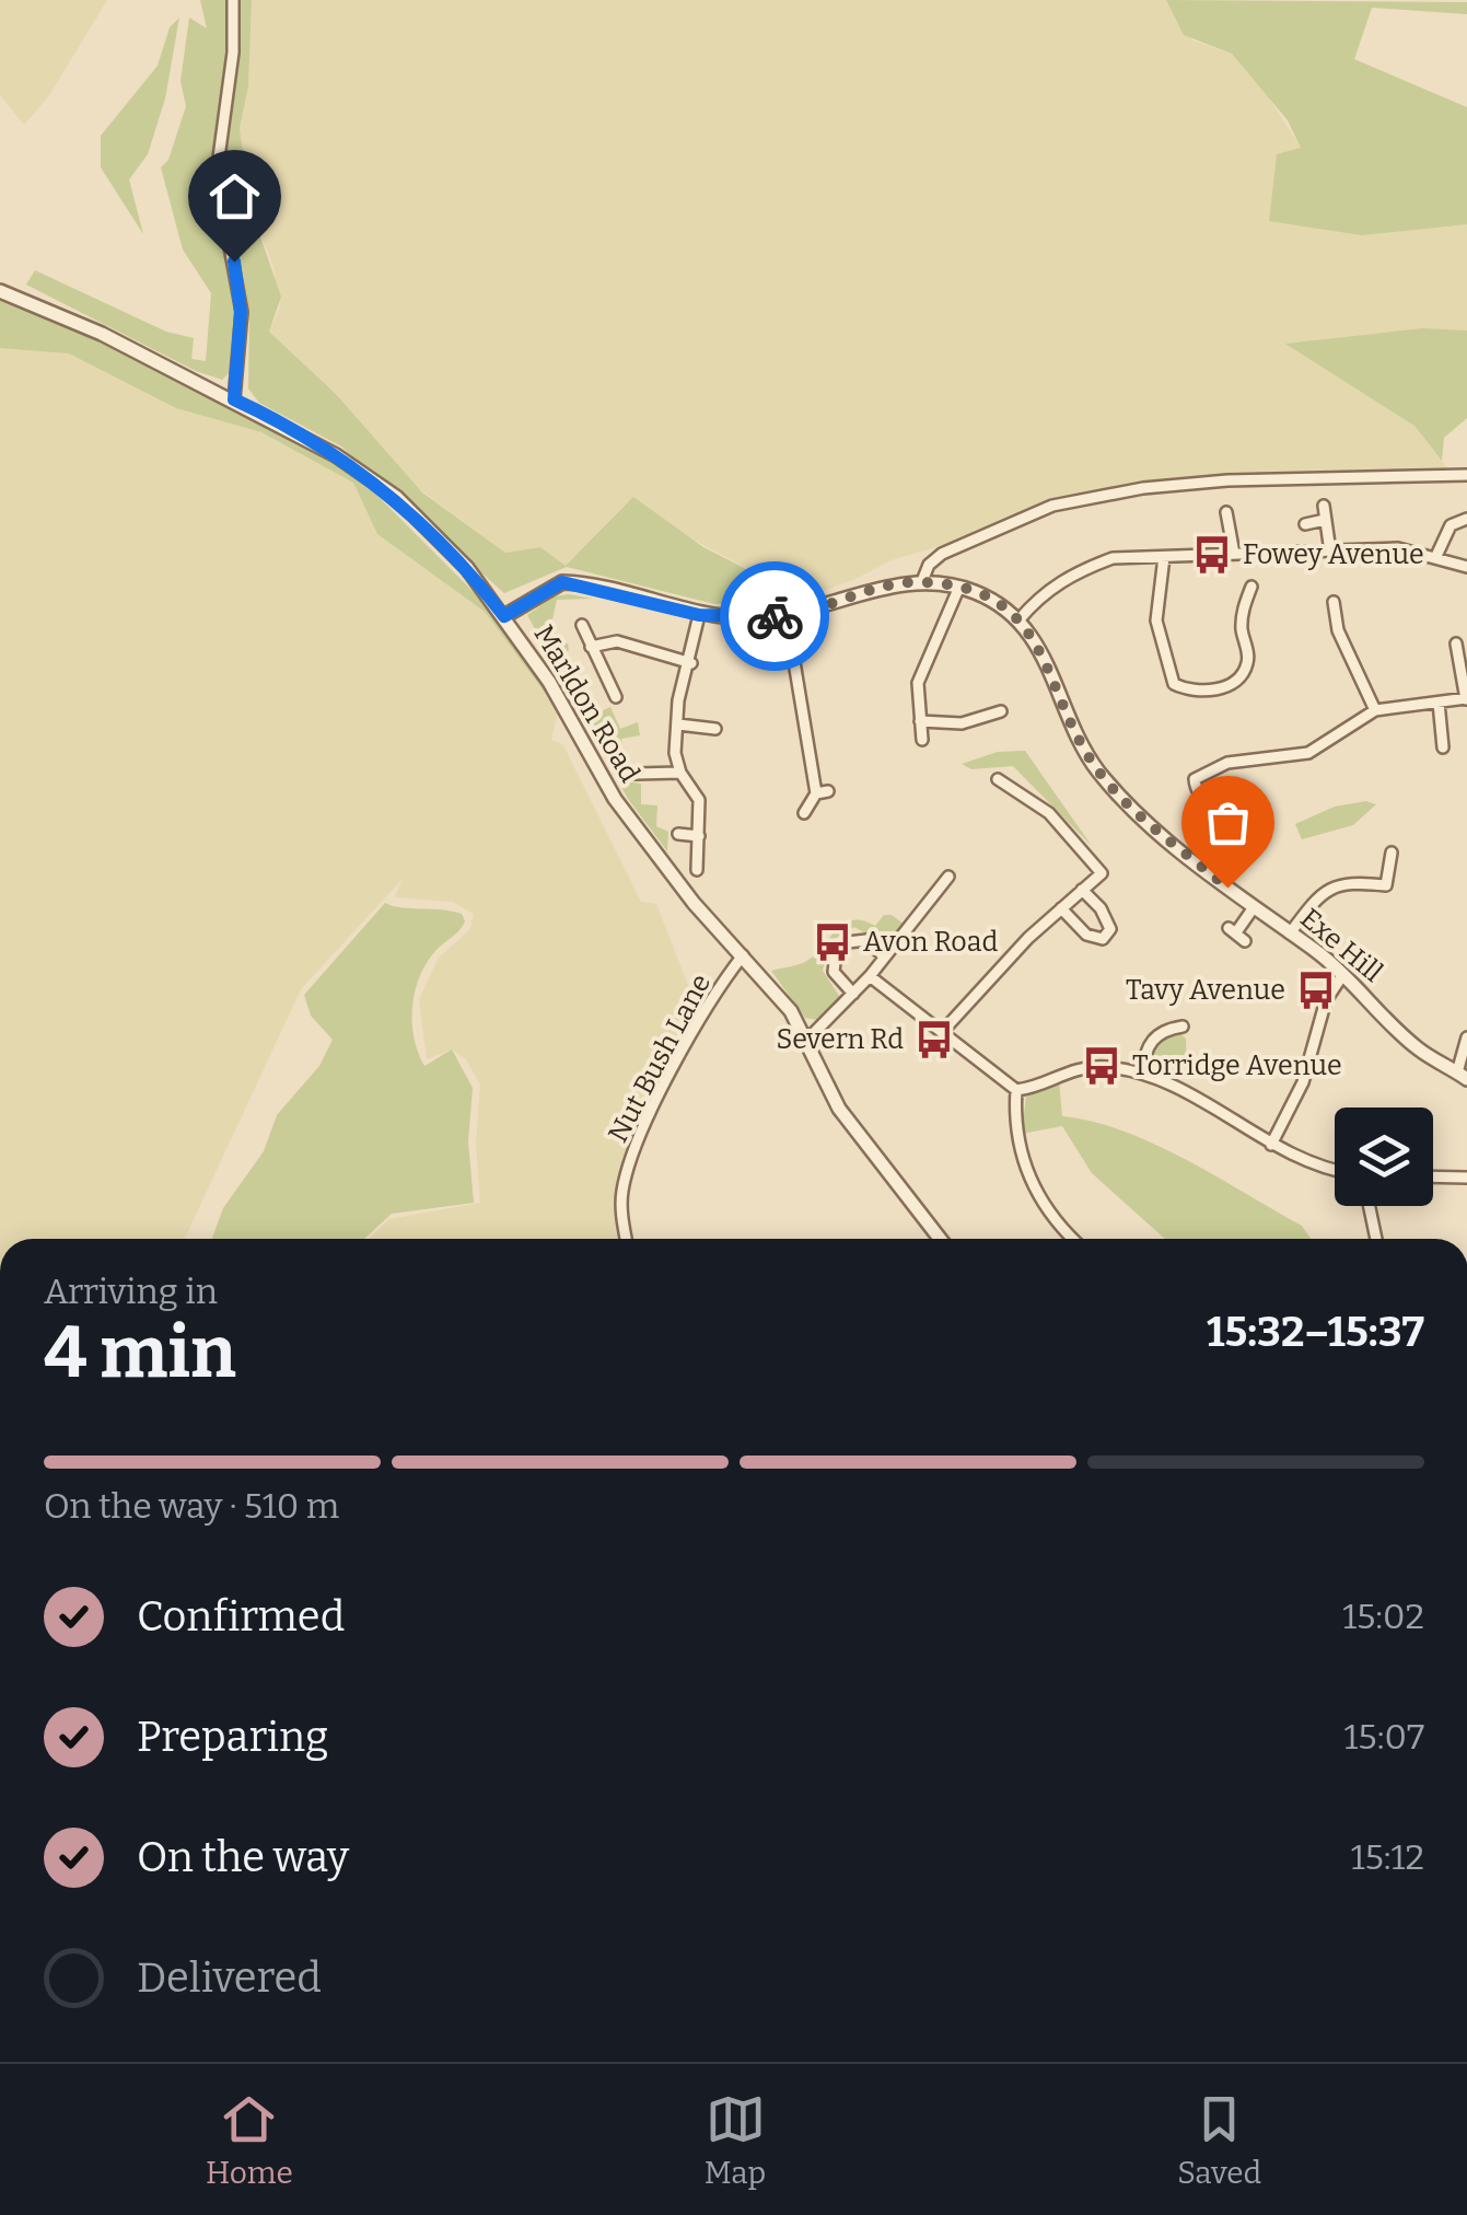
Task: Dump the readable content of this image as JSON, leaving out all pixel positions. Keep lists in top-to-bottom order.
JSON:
{
  "streets": {
    "street": ["Marldon Road", "Exe Hill", "Nut Bush Lane"]
  },
  "crossings": [
    ["Marldon Road", "Exe Hill"],
    ["Marldon Road", "Nut Bush Lane"]
  ],
  "places": {
    "bus stop": [
      "Fowey Avenue",
      "Avon Road",
      "Tavy Avenue",
      "Severn Rd",
      "Torridge Avenue"
    ]
  },
  "page": {
    "heading": ["4 min", "Arriving in", "15:32–15:37"],
    "bar": "On the way · 510 m",
    "list": [
      ["Confirmed", "15:02"],
      ["Preparing", "15:07"],
      ["On the way", "15:12"],
      "Delivered"
    ],
    "tabs": ["Home", "Map", "Saved"]
  }
}
